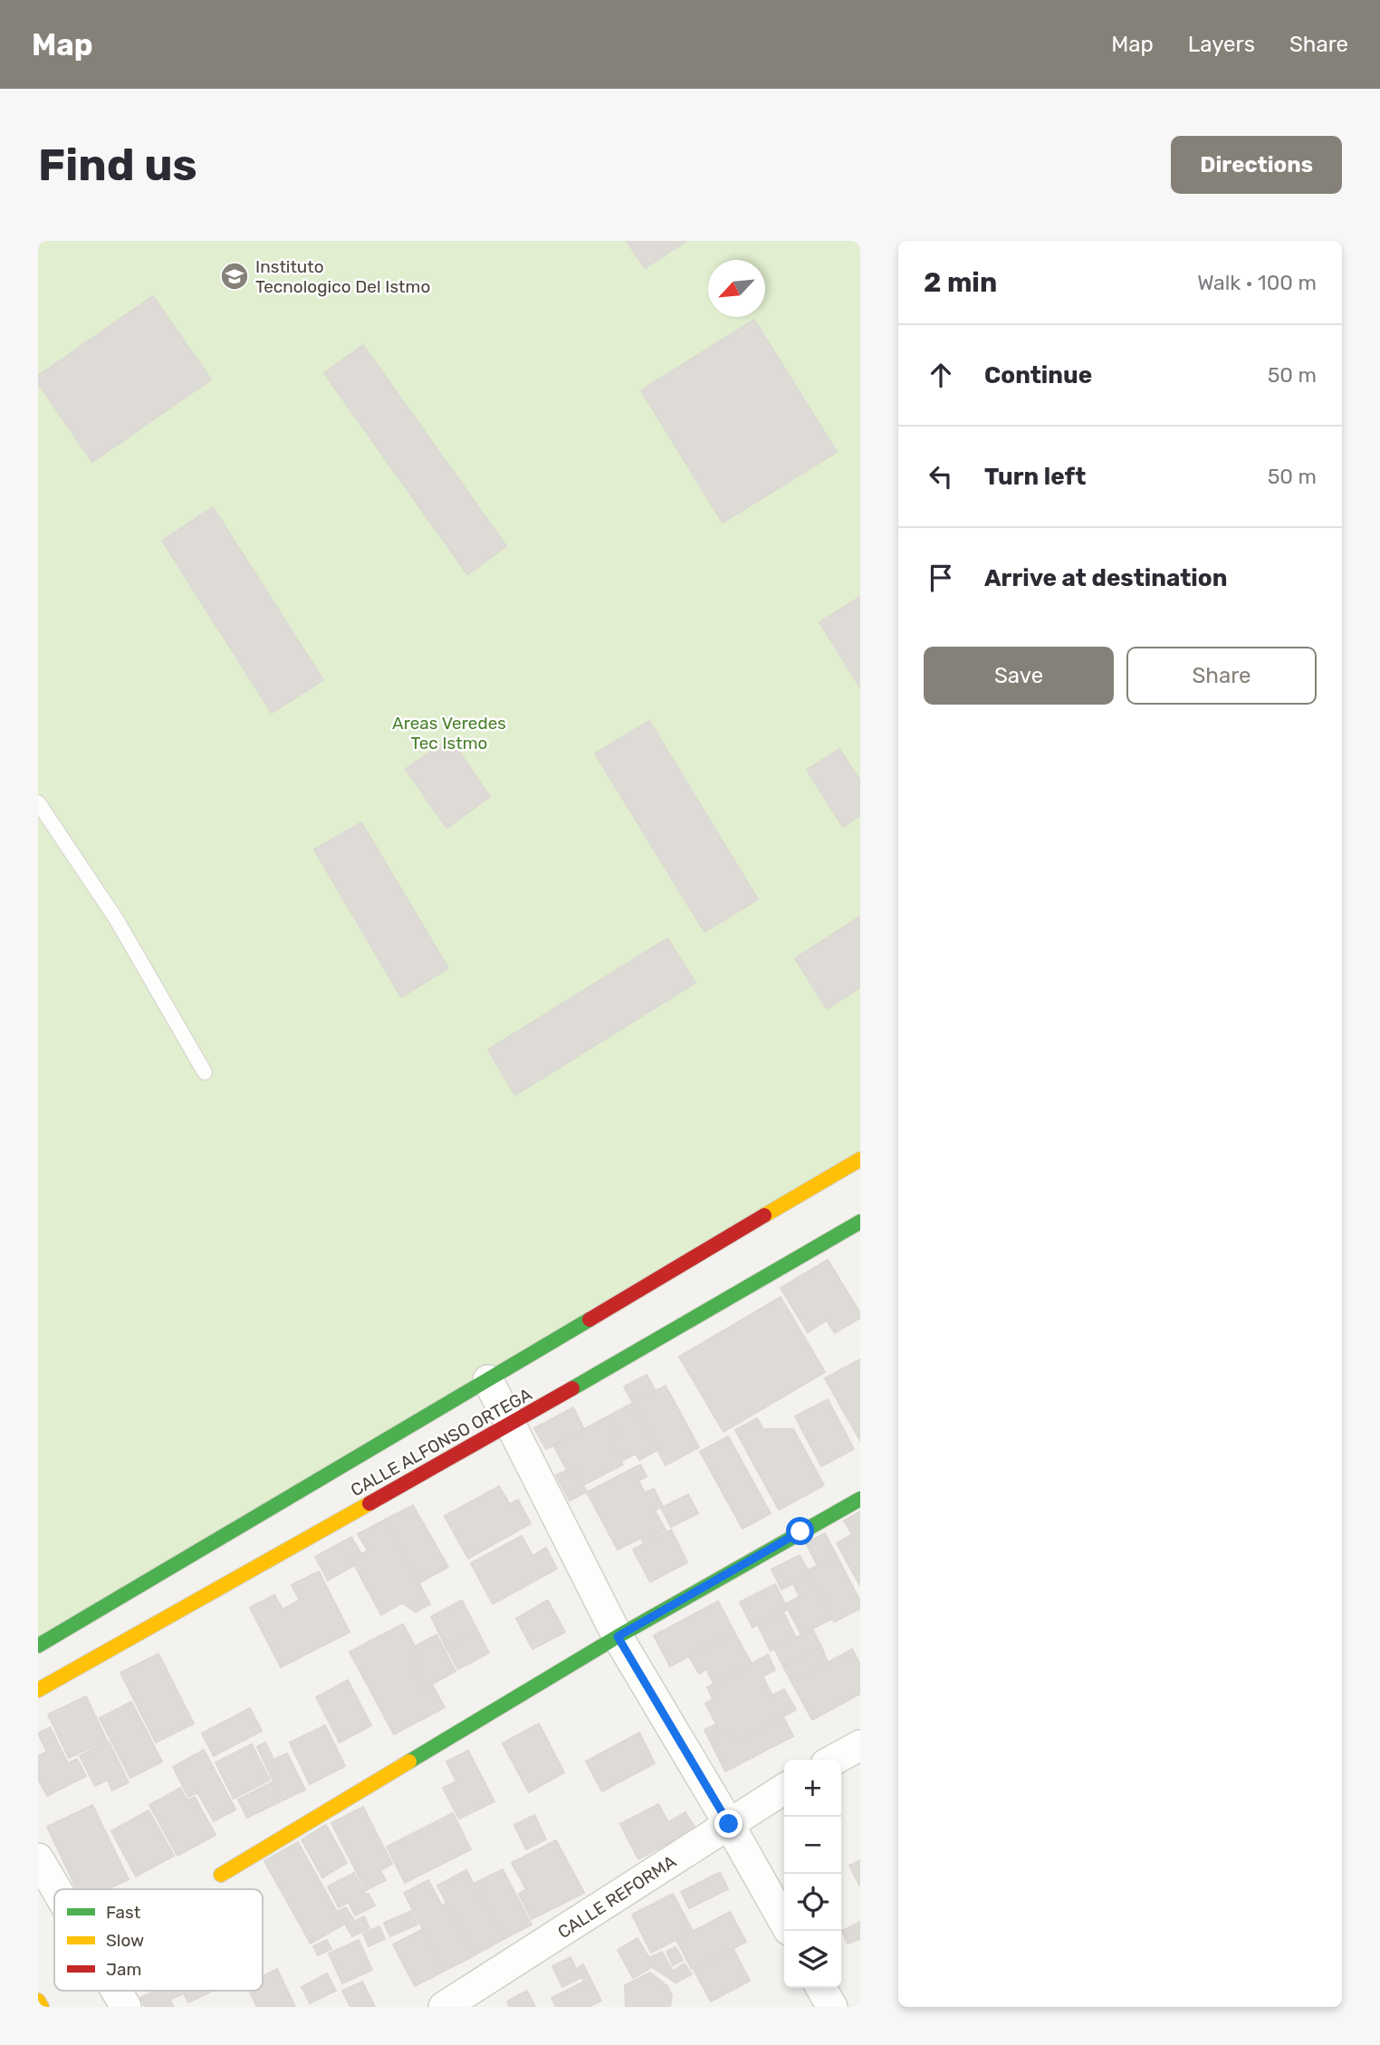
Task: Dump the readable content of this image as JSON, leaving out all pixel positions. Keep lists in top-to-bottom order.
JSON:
{
  "streets": {
    "street": ["CALLE ALFONSO ORTEGA", "CALLE REFORMA"]
  },
  "parks": ["Areas Veredes Tec Istmo"],
  "places": {
    "school or university": ["Instituto Tecnologico Del Istmo"]
  },
  "legend": ["Fast", "Slow", "Jam"],
  "north": "bottom left",
  "page": {
    "header": "Map",
    "nav": ["Map", "Layers", "Share"],
    "buttons": [
      "Directions",
      ["Save", "Share"]
    ],
    "title": "Find us",
    "heading": ["2 min", "Walk · 100 m"],
    "list": [
      ["Continue", "50 m"],
      ["Turn left", "50 m"],
      "Arrive at destination"
    ],
    "map_buttons": ["+", "−"]
  }
}
